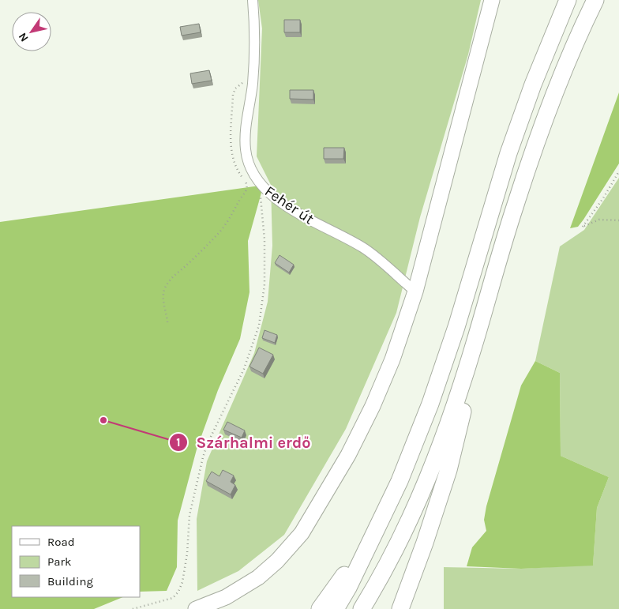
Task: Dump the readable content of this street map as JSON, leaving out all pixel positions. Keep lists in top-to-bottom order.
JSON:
{
  "streets": {
    "street": ["Fehér út"]
  },
  "places": ["Szárhalmi erdő"],
  "legend": ["Road", "Park", "Building"],
  "north": "bottom left"
}
